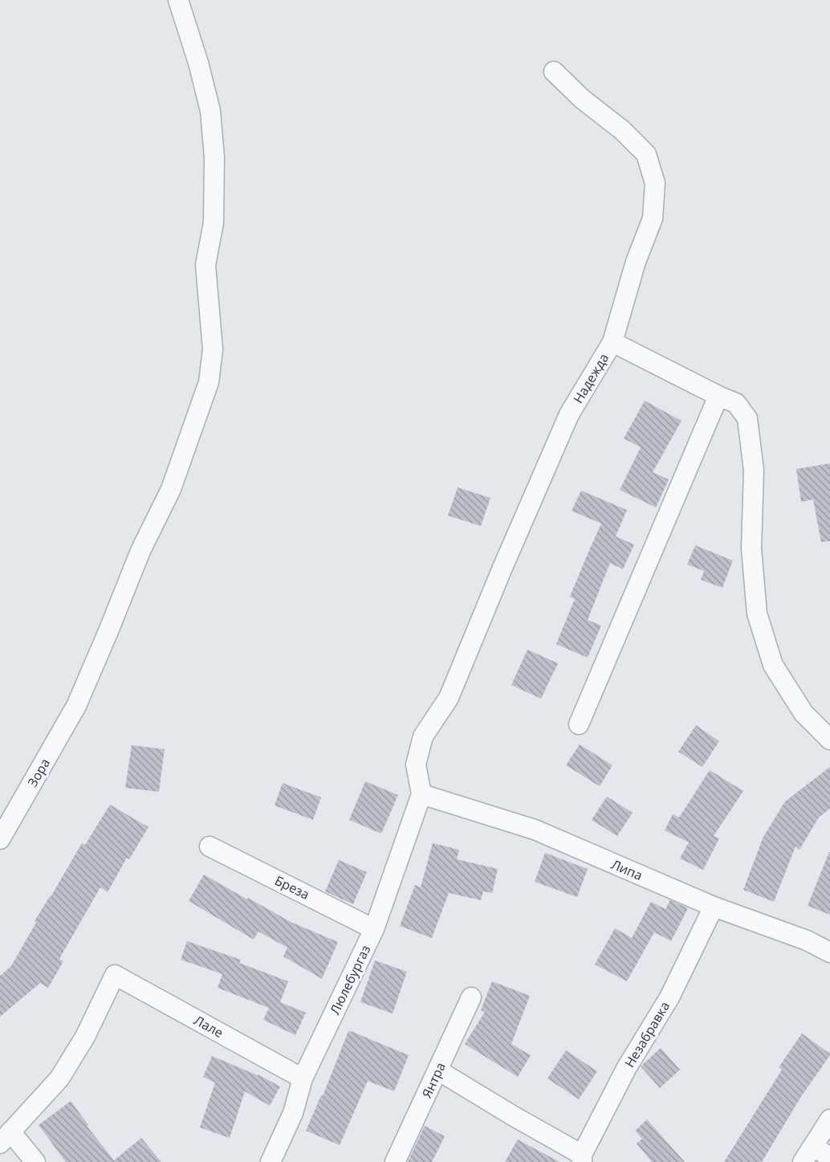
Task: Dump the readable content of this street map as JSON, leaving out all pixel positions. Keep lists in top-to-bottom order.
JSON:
{
  "streets": {
    "street": [
      "Надежда",
      "Зора",
      "Липа",
      "Бреза",
      "Люлебургаз",
      "Лале",
      "Незабравка",
      "Янтра"
    ]
  },
  "crossings": [
    ["Надежда", "Липа"],
    ["Надежда", "Люлебургаз"],
    ["Липа", "Люлебургаз"],
    ["Липа", "Незабравка"],
    ["Бреза", "Люлебургаз"],
    ["Люлебургаз", "Лале"]
  ]
}
